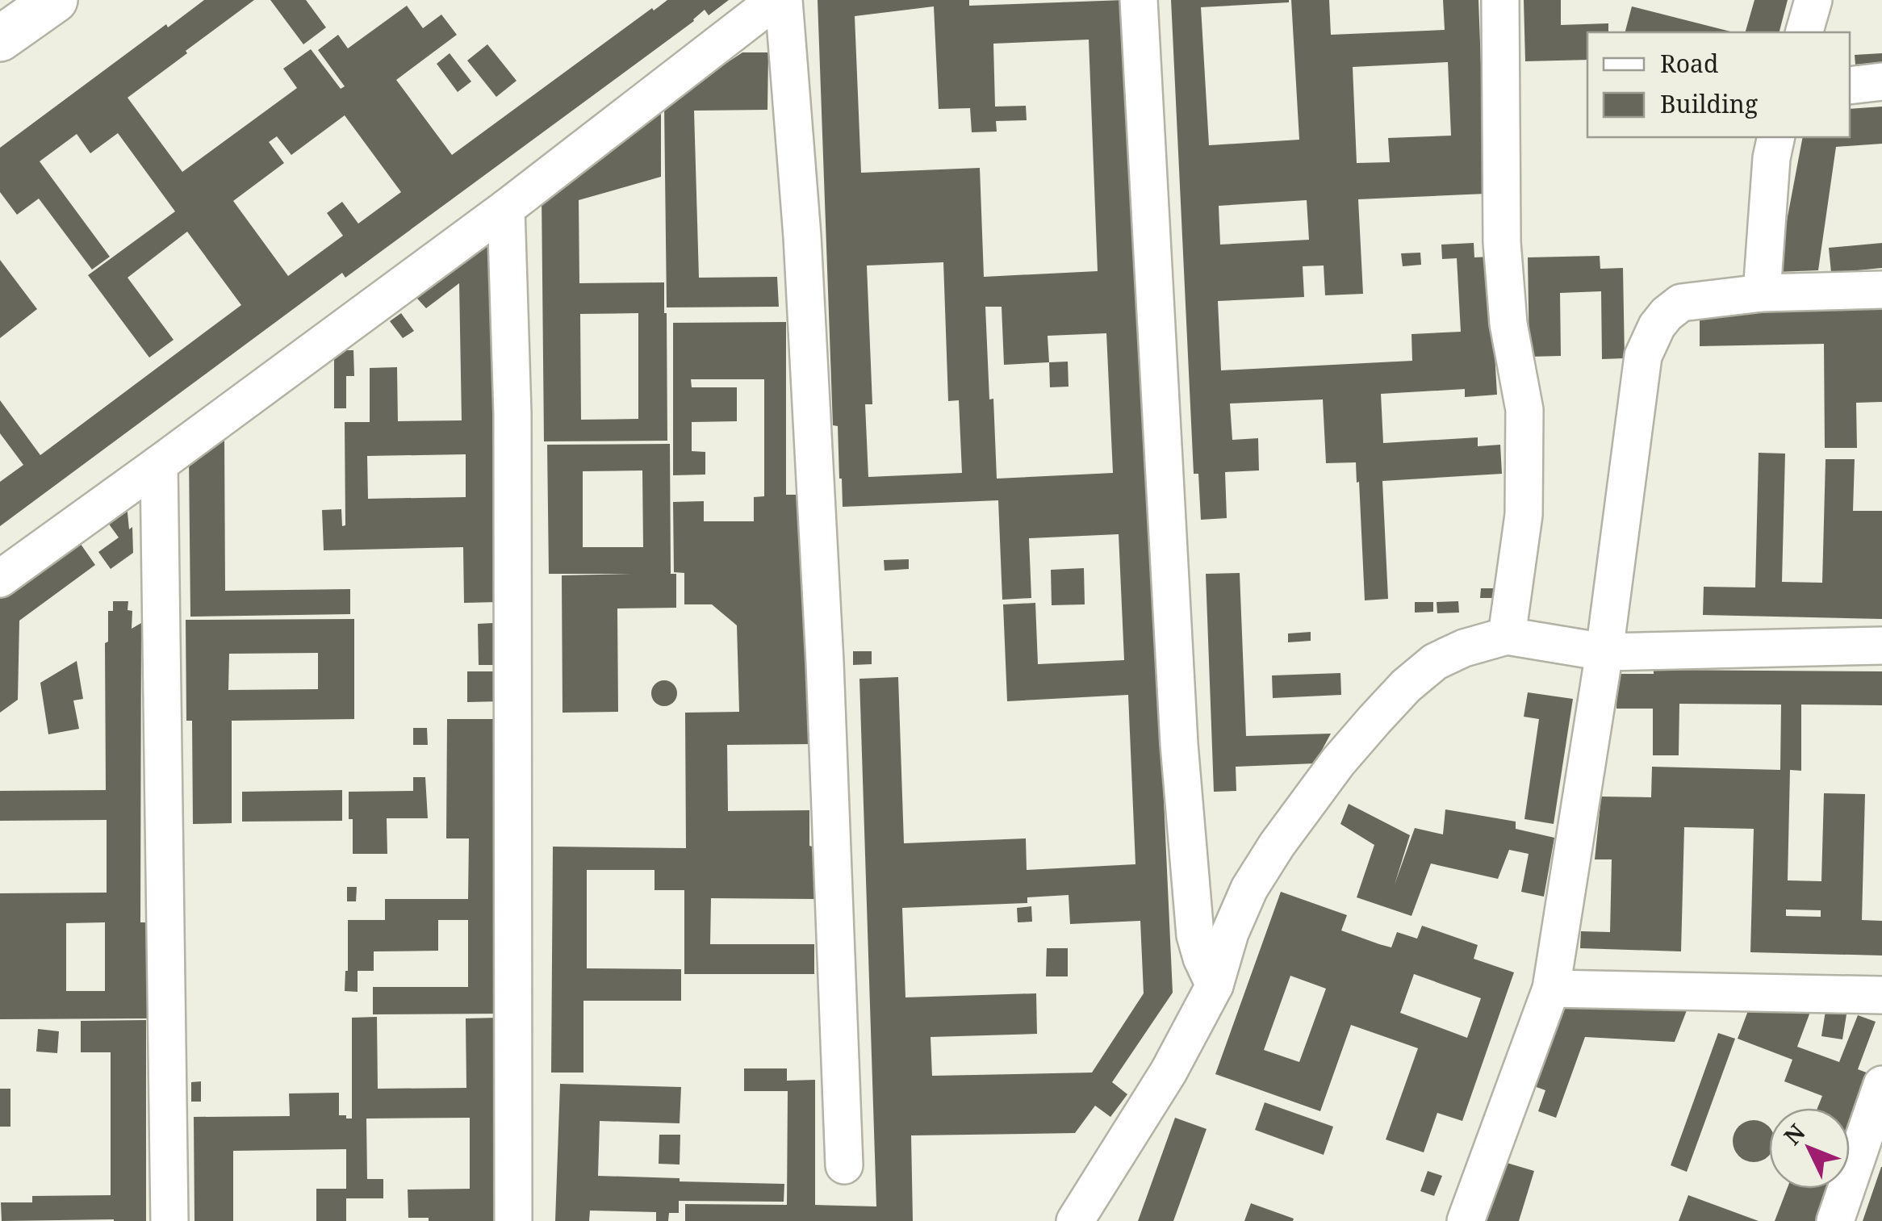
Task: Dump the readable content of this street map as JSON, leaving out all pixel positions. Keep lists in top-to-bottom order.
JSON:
{
  "legend": ["Road", "Building"],
  "north": "top left"
}
